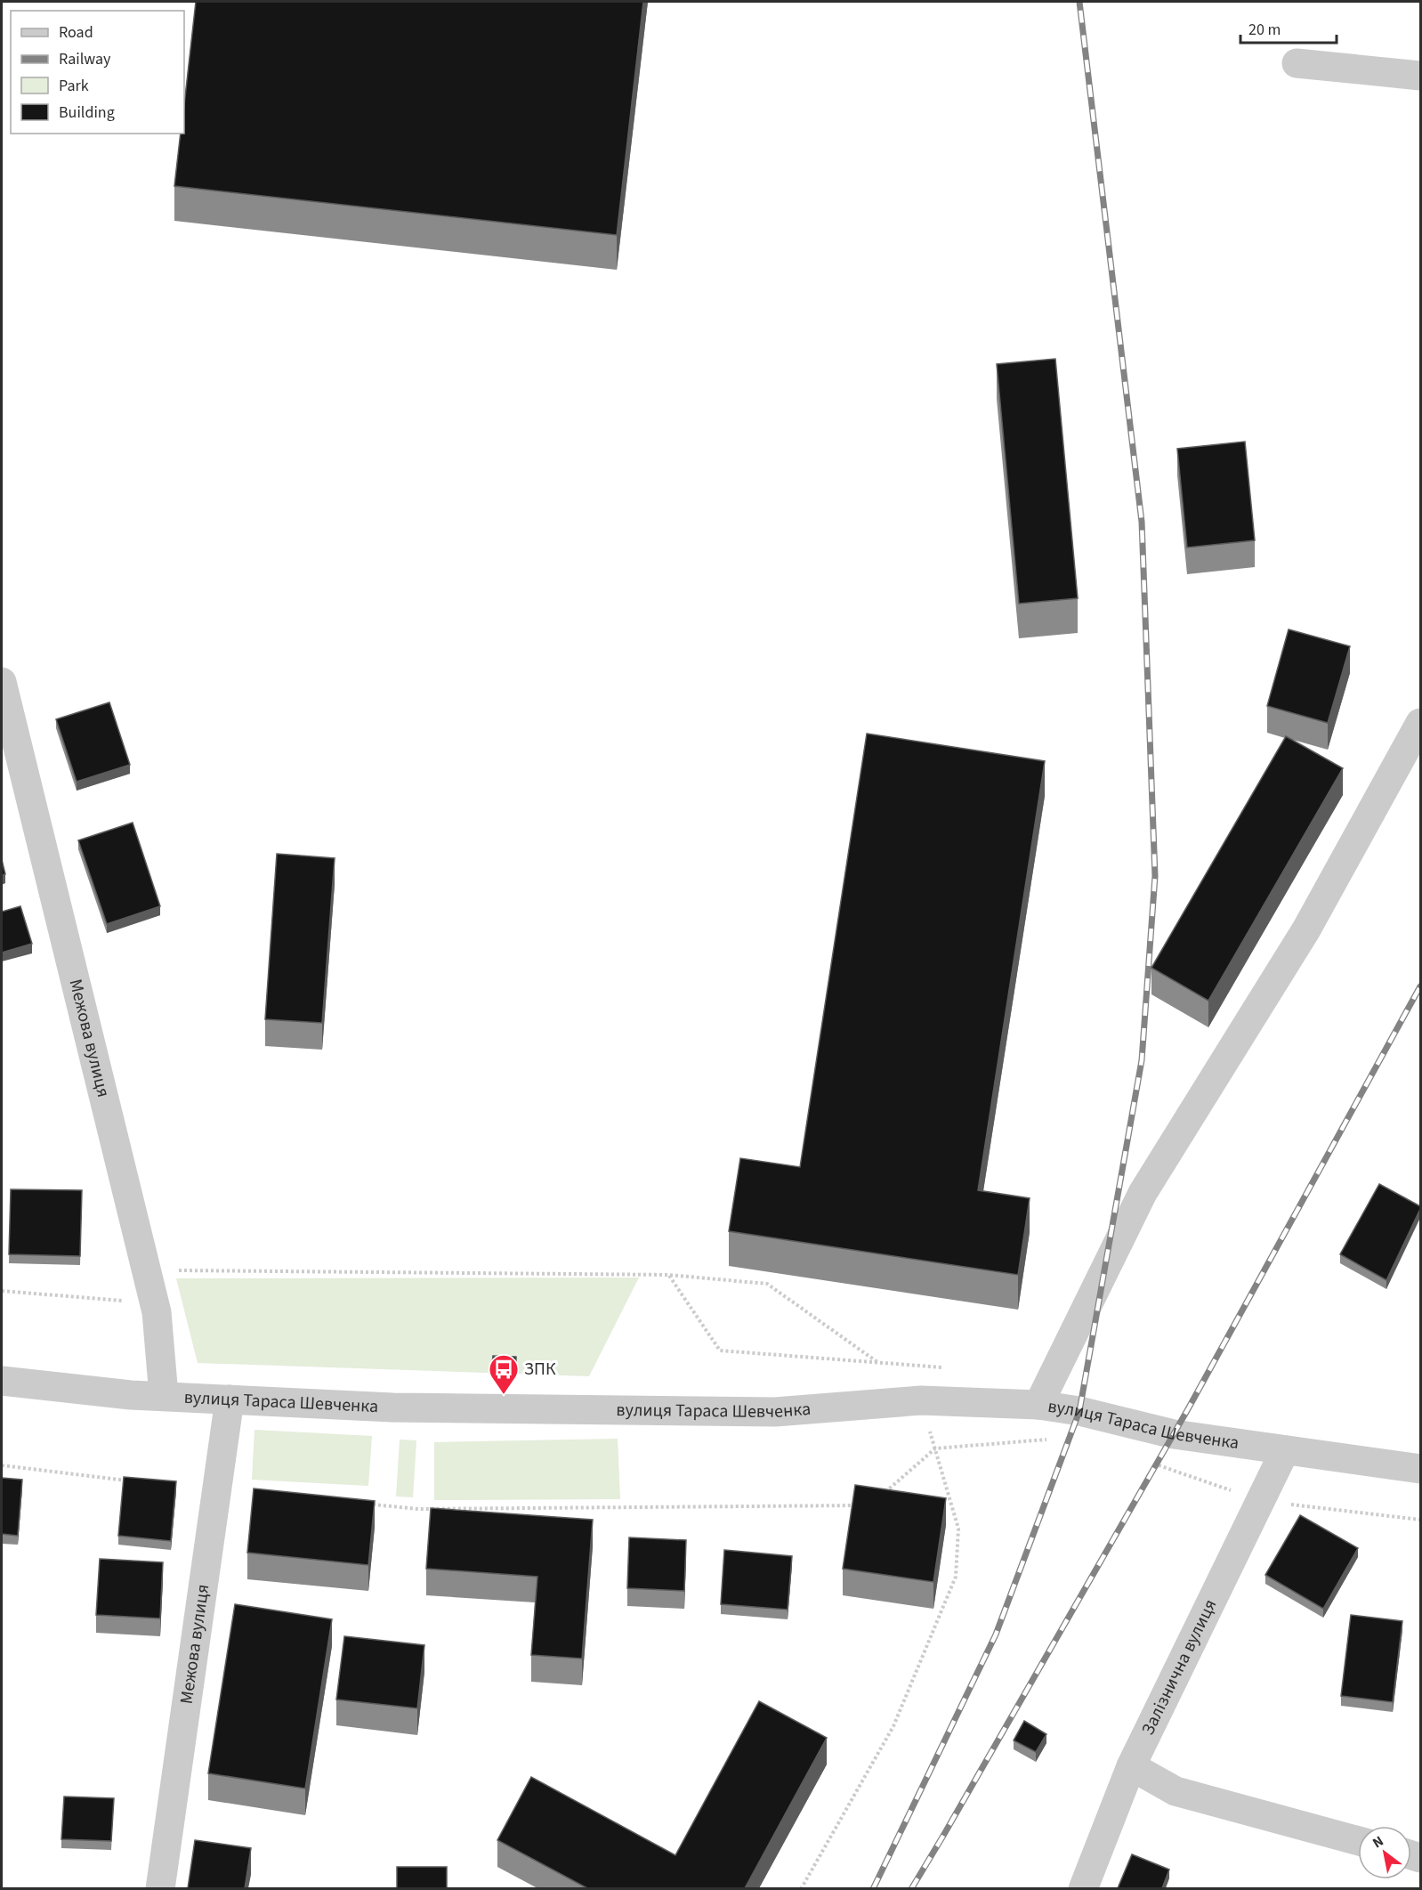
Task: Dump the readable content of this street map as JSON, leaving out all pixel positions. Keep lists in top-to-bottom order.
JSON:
{
  "streets": {
    "street": ["Межова вулиця", "вулиця Тараса Шевченка", "Залізнична вулиця"]
  },
  "crossings": [
    ["Межова вулиця", "вулиця Тараса Шевченка"],
    ["вулиця Тараса Шевченка", "Залізнична вулиця"]
  ],
  "places": {
    "bus stop": ["ЗПК"]
  },
  "legend": [
    "Road",
    "Railway",
    "Park",
    "Building"
  ],
  "scale_bar": "20 m",
  "north": "top left"
}
